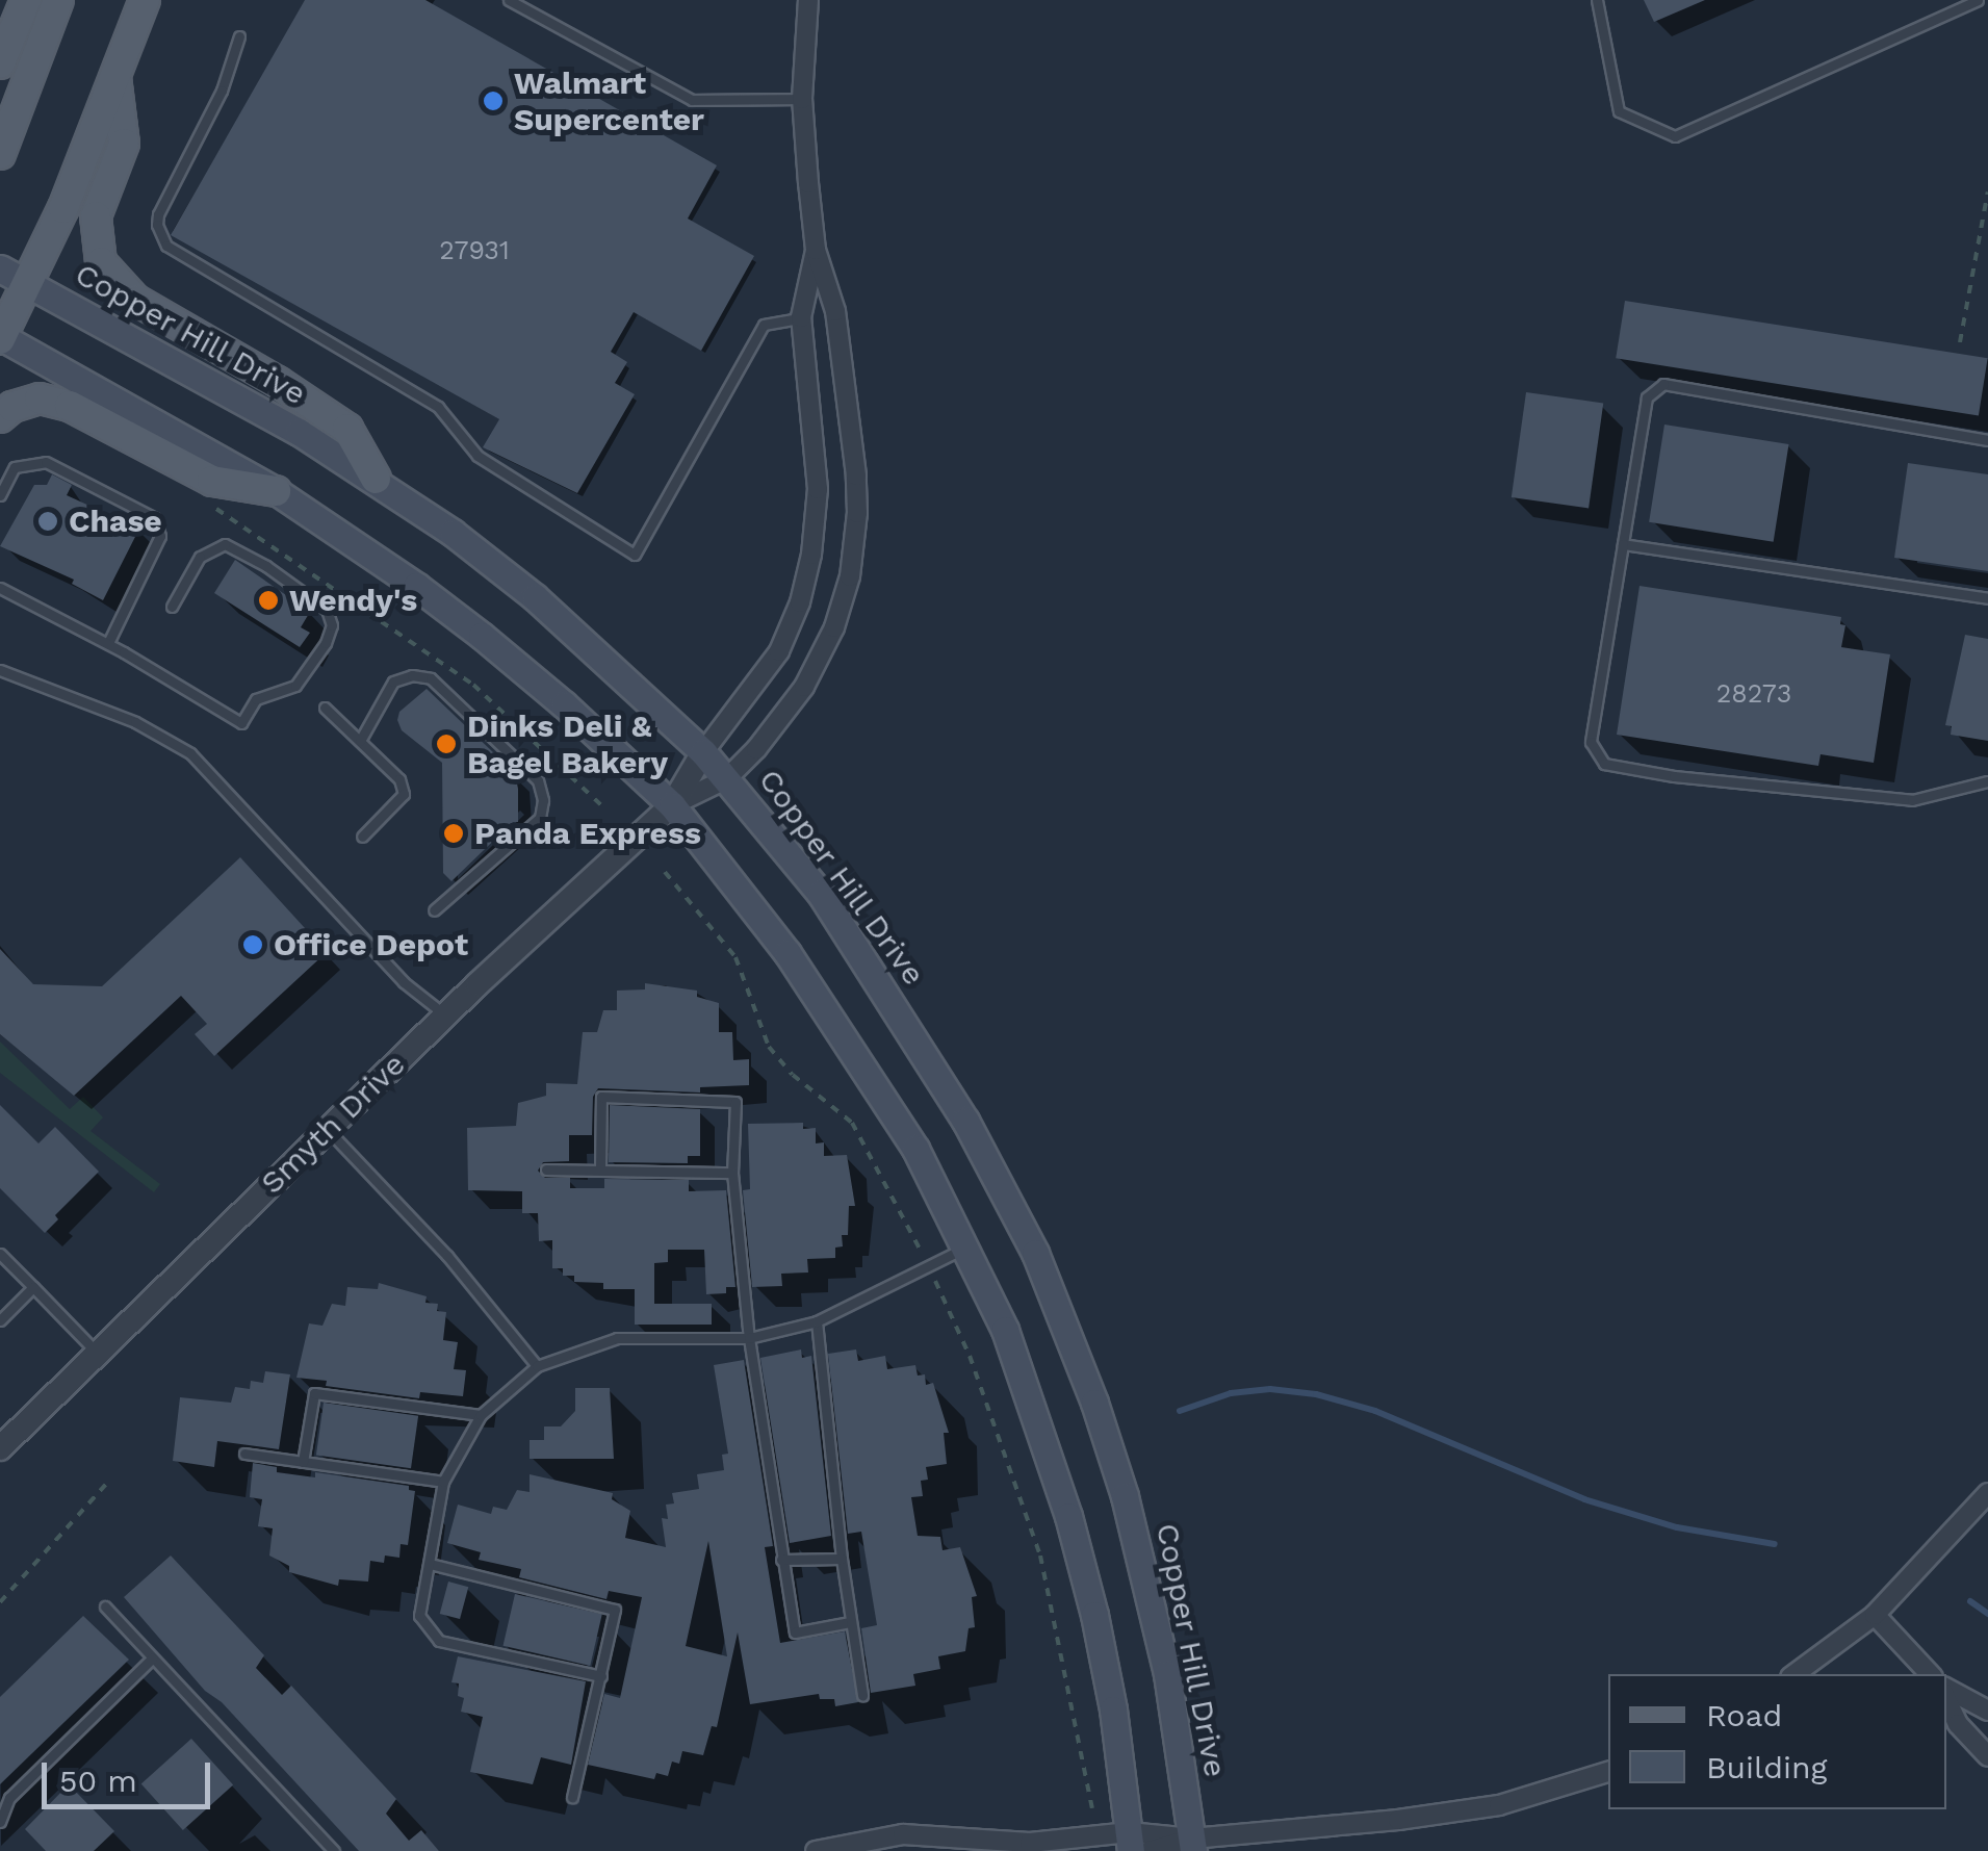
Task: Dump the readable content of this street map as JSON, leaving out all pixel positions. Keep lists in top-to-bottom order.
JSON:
{
  "streets": {
    "main road": ["Copper Hill Drive"],
    "street": ["Smyth Drive"]
  },
  "crossings": [
    ["Copper Hill Drive", "Smyth Drive"]
  ],
  "places": [
    "Walmart Supercenter",
    "Chase",
    "Wendy's",
    "Dinks Deli & Bagel Bakery",
    "Panda Express",
    "Office Depot"
  ],
  "house_numbers": ["27931", "28273"],
  "legend": ["Road", "Building"],
  "scale_bar": "50 m"
}
